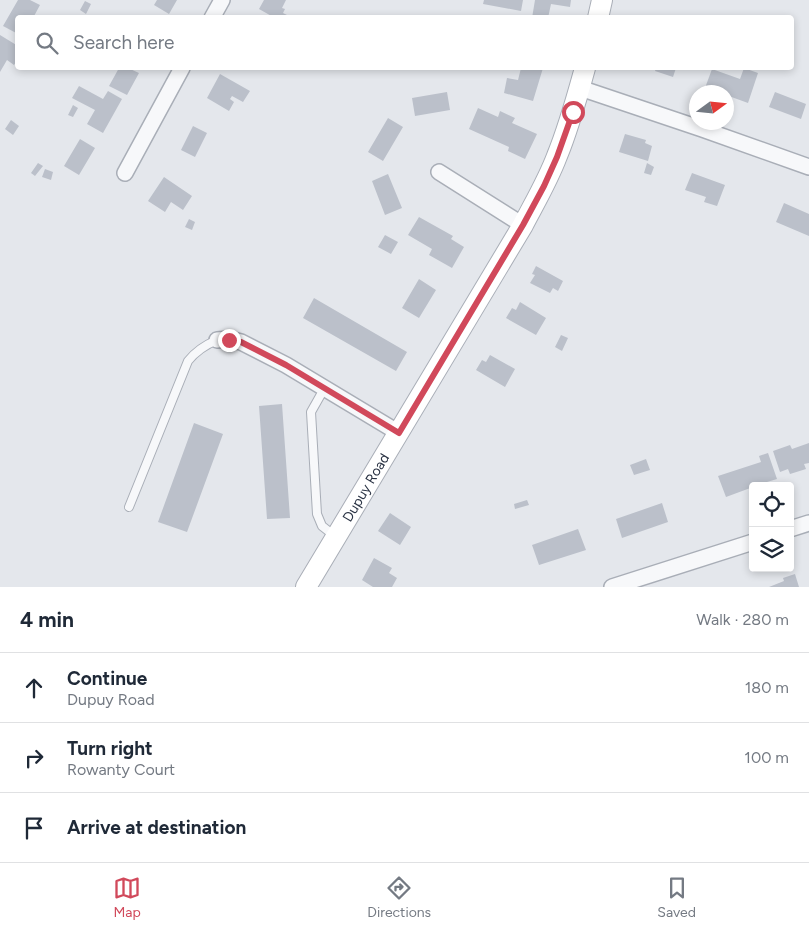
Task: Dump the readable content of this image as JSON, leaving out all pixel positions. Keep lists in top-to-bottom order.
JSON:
{
  "streets": {
    "street": ["Dupuy Road"]
  },
  "north": "right",
  "page": {
    "search": "Search here",
    "heading": ["4 min", "Walk · 280 m"],
    "list": [
      ["Continue", "Dupuy Road", "180 m"],
      ["Turn right", "Rowanty Court", "100 m"],
      "Arrive at destination"
    ],
    "nav": ["Map", "Directions", "Saved"]
  }
}
